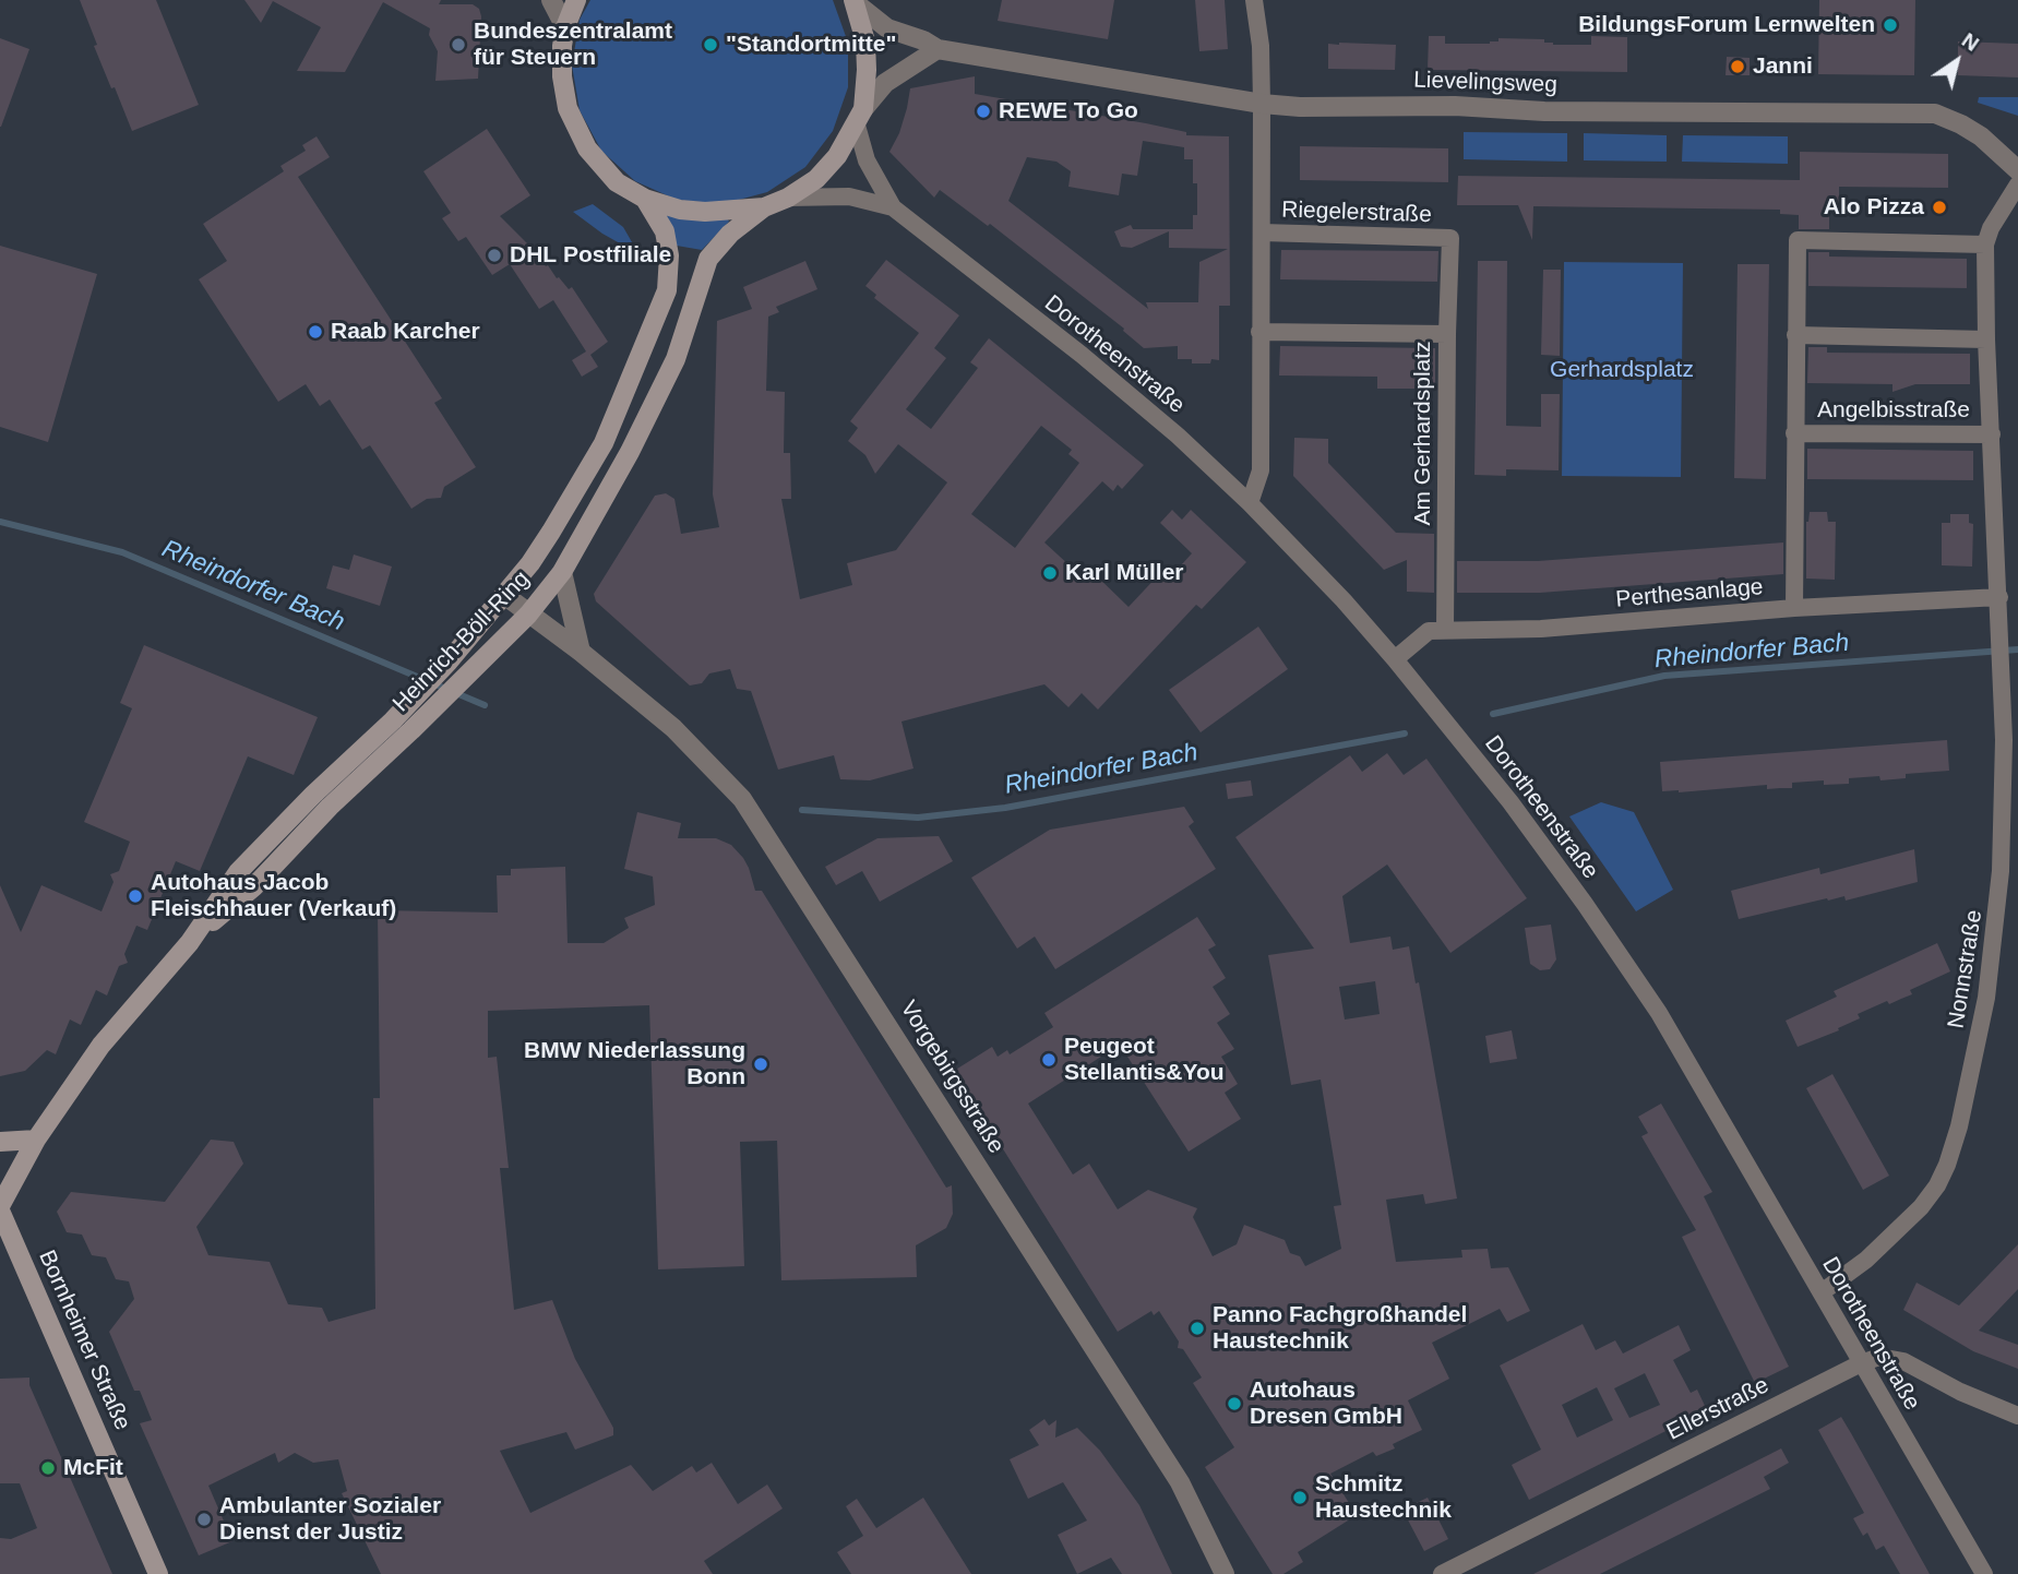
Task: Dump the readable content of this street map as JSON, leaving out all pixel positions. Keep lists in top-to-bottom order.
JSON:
{
  "streets": {
    "main road": ["Heinrich-Böll-Ring", "Bornheimer Straße"],
    "street": [
      "Lievelingsweg",
      "Riegelerstraße",
      "Dorotheenstraße",
      "Angelbisstraße",
      "Am Gerhardsplatz",
      "Perthesanlage",
      "Nonnstraße",
      "Vorgebirgsstraße",
      "Ellerstraße"
    ]
  },
  "crossings": [
    ["Lievelingsweg", "Riegelerstraße"],
    ["Riegelerstraße", "Dorotheenstraße"],
    ["Riegelerstraße", "Am Gerhardsplatz"],
    ["Dorotheenstraße", "Perthesanlage"],
    ["Dorotheenstraße", "Nonnstraße"],
    ["Dorotheenstraße", "Ellerstraße"],
    ["Angelbisstraße", "Perthesanlage"],
    ["Angelbisstraße", "Nonnstraße"],
    ["Am Gerhardsplatz", "Perthesanlage"],
    ["Perthesanlage", "Nonnstraße"],
    ["Heinrich-Böll-Ring", "Vorgebirgsstraße"],
    ["Heinrich-Böll-Ring", "Bornheimer Straße"]
  ],
  "water": ["Rheindorfer Bach"],
  "parks": ["Gerhardsplatz"],
  "places": [
    "BildungsForum Lernwelten",
    "Bundeszentralamt für Steuern",
    "\"Standortmitte\"",
    "Janni",
    "REWE To Go",
    "Alo Pizza",
    "DHL Postfiliale",
    "Raab Karcher",
    "Karl Müller",
    "Autohaus Jacob Fleischhauer (Verkauf)",
    "Peugeot Stellantis&You",
    "BMW Niederlassung Bonn",
    "Panno Fachgroßhandel Haustechnik",
    "Autohaus Dresen GmbH",
    "McFit",
    "Schmitz Haustechnik",
    "Ambulanter Sozialer Dienst der Justiz"
  ],
  "north": "top right"
}
